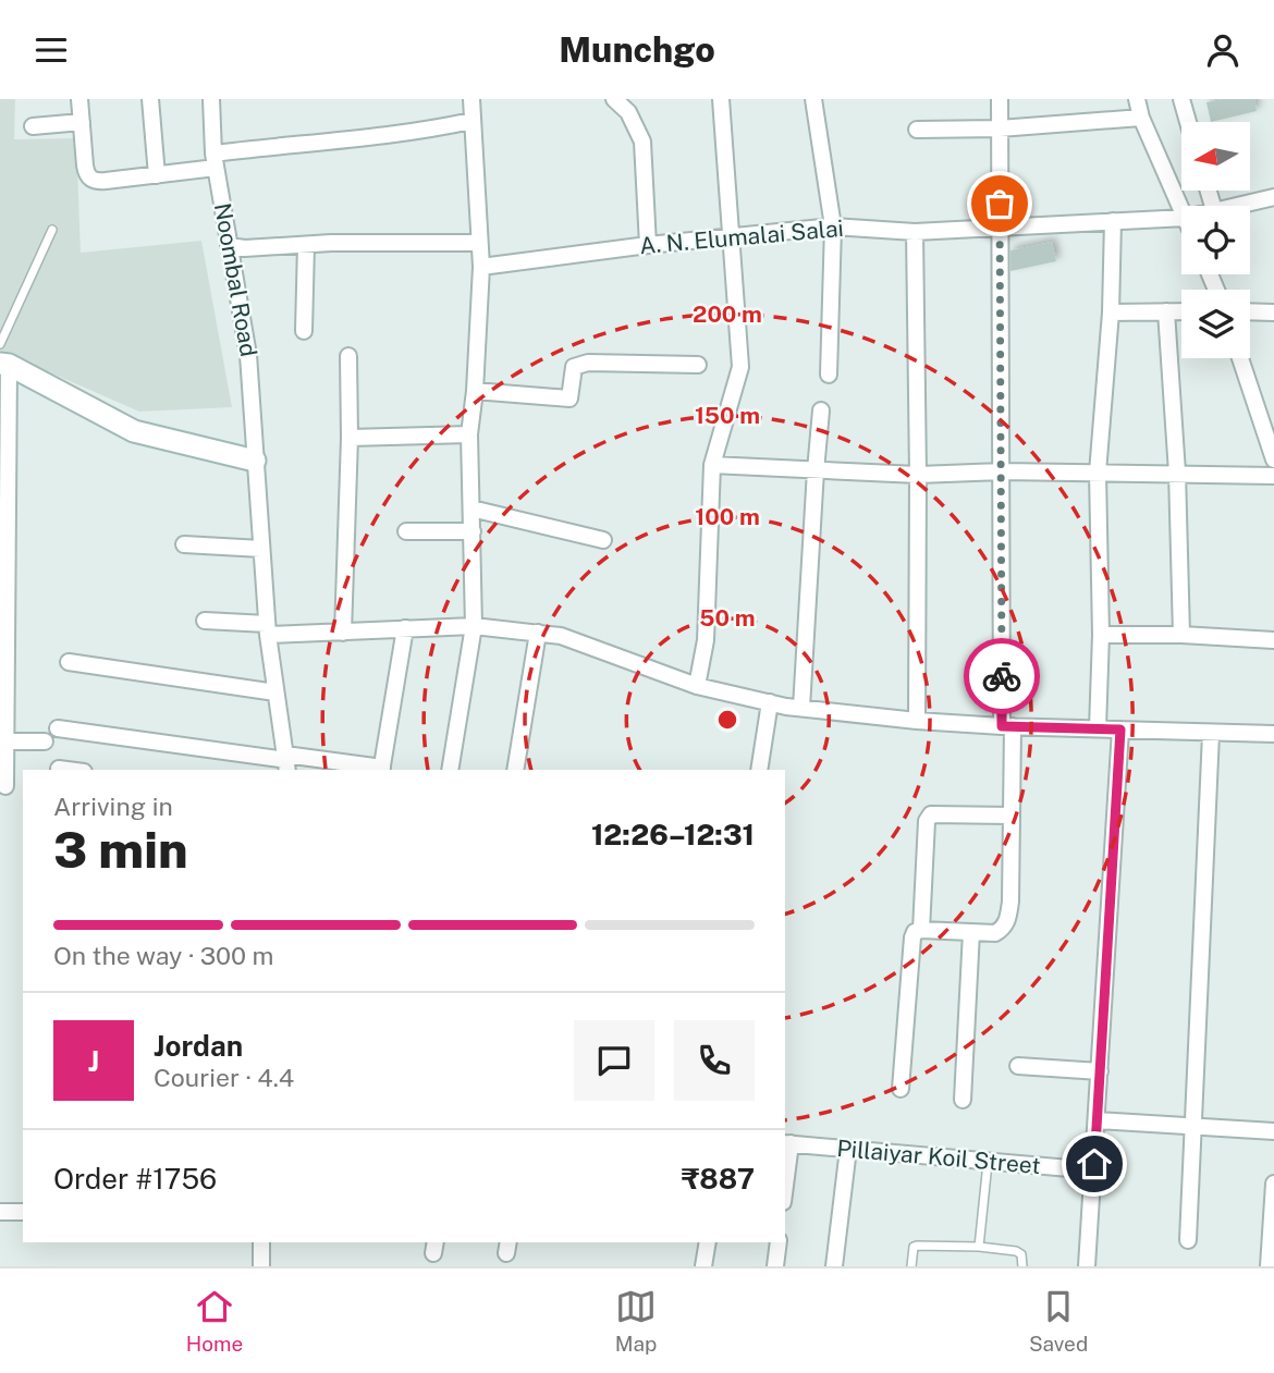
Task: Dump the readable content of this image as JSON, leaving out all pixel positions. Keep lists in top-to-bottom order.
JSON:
{
  "streets": {
    "street": ["A. N. Elumalai Salai", "Noombal Road", "Pillaiyar Koil Street"]
  },
  "north": "left",
  "page": {
    "header": "Munchgo",
    "heading": ["3 min", "Arriving in", "12:26–12:31"],
    "panel": [
      "Jordan",
      "Courier · 4.4",
      "Order #1756",
      "₹887"
    ],
    "bar": "On the way · 300 m",
    "round": "J",
    "tabs": ["Home", "Map", "Saved"]
  },
  "rings": [
    "200 m",
    "150 m",
    "100 m",
    "50 m"
  ]
}
